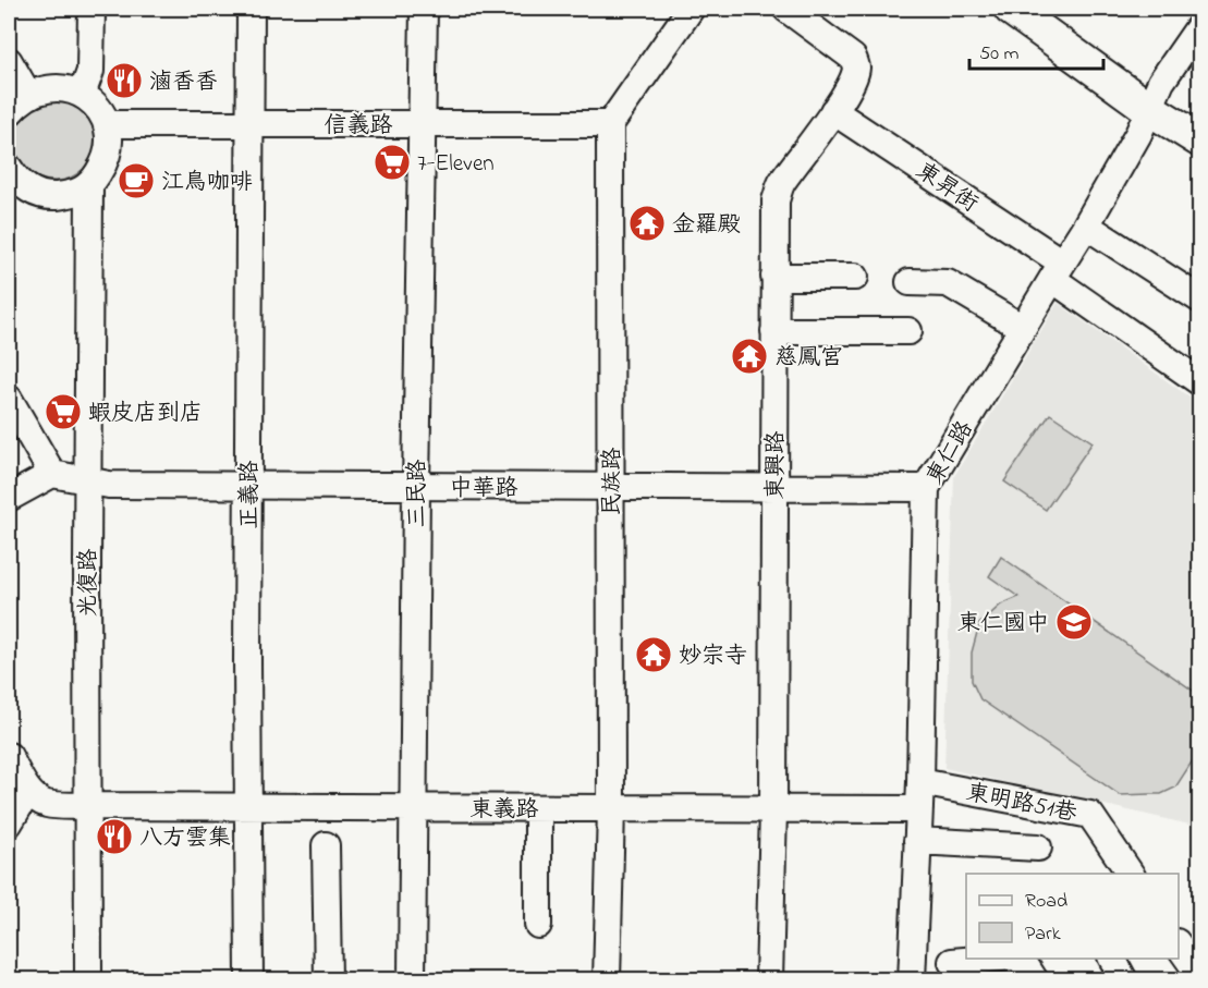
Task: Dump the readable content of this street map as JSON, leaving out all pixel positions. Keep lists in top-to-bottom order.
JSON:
{
  "streets": {
    "street": [
      "信義路",
      "東昇街",
      "東仁路",
      "東興路",
      "民族路",
      "中華路",
      "三民路",
      "正義路",
      "光復路",
      "東明路51巷",
      "東義路"
    ]
  },
  "crossings": [
    ["信義路", "民族路"],
    ["信義路", "三民路"],
    ["信義路", "正義路"],
    ["信義路", "光復路"],
    ["東昇街", "東仁路"],
    ["東昇街", "東興路"],
    ["東仁路", "中華路"],
    ["東仁路", "東明路51巷"],
    ["東仁路", "東義路"],
    ["東興路", "中華路"],
    ["東興路", "東義路"],
    ["民族路", "中華路"],
    ["民族路", "東義路"],
    ["中華路", "三民路"],
    ["中華路", "正義路"],
    ["中華路", "光復路"],
    ["三民路", "東義路"],
    ["正義路", "東義路"],
    ["光復路", "東義路"]
  ],
  "places": {
    "restaurant": ["滷香香", "八方雲集"],
    "supermarket": ["7-Eleven", "蝦皮店到店"],
    "cafe": ["江鳥咖啡"],
    "temple": ["金羅殿", "慈鳳宮", "妙宗寺"],
    "school or university": ["東仁國中"]
  },
  "legend": ["Road", "Park"],
  "scale_bar": "50 m"
}
